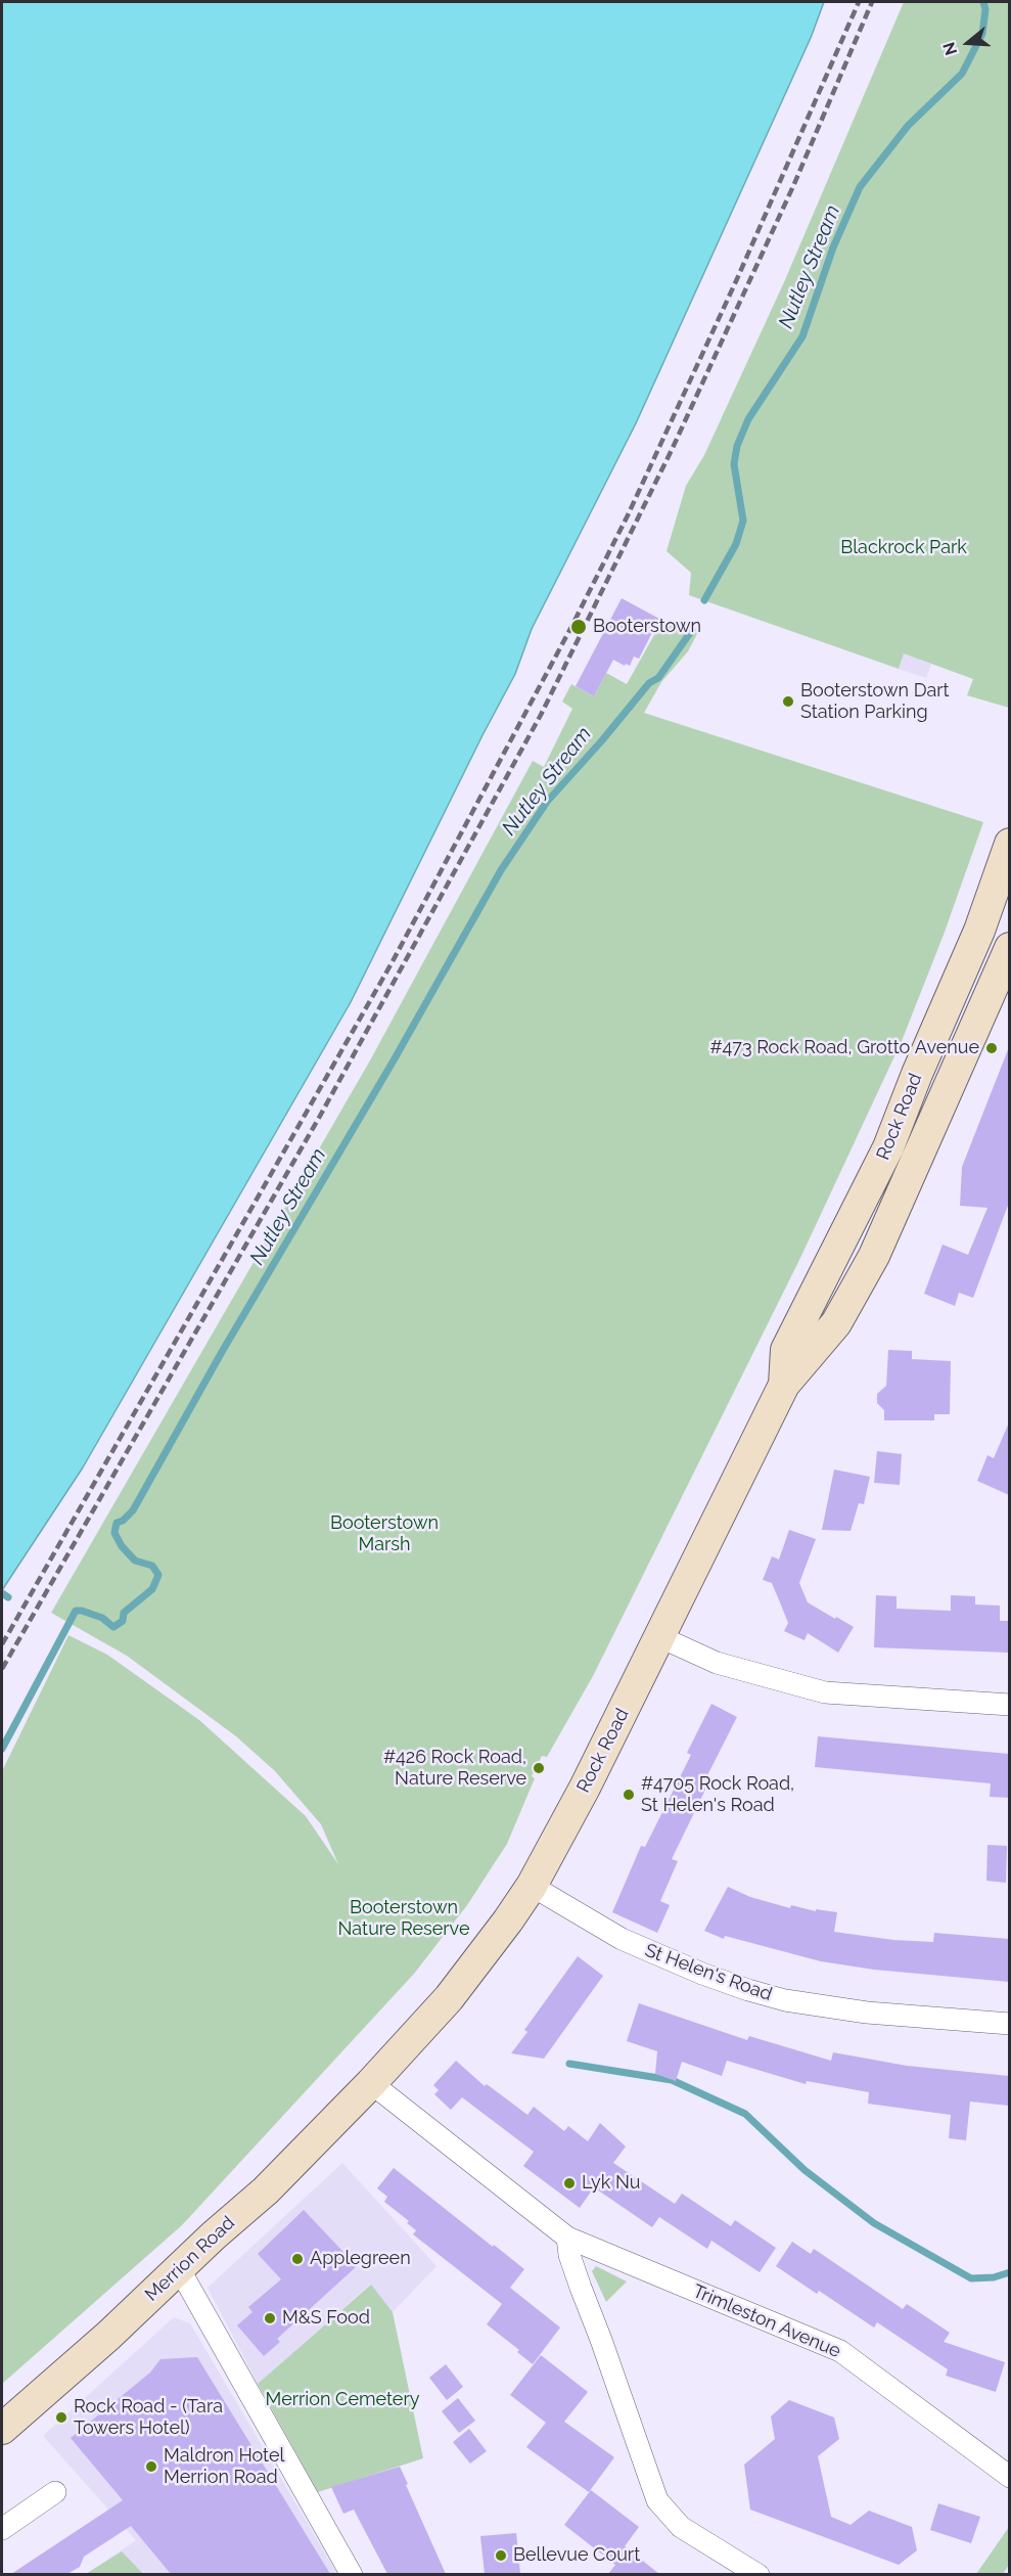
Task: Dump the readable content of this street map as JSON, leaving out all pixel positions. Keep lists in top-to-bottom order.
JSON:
{
  "streets": {
    "main road": ["Rock Road", "Merrion Road"],
    "street": ["St Helen's Road", "Trimleston Avenue"]
  },
  "crossings": [
    ["Rock Road", "St Helen's Road"],
    ["Rock Road", "Merrion Road"],
    ["Rock Road", "Trimleston Avenue"],
    ["Merrion Road", "Trimleston Avenue"]
  ],
  "water": ["Nutley Stream"],
  "parks": [
    "Blackrock Park",
    "Booterstown Marsh",
    "Booterstown Nature Reserve",
    "Merrion Cemetery"
  ],
  "places": [
    "Booterstown",
    "Booterstown Dart Station Parking",
    "#473 Rock Road, Grotto Avenue",
    "#426 Rock Road, Nature Reserve",
    "#4705 Rock Road, St Helen's Road",
    "Lyk Nu",
    "Applegreen",
    "M&S Food",
    "Rock Road - (Tara Towers Hotel)",
    "Maldron Hotel Merrion Road",
    "Bellevue Court"
  ],
  "north": "left"
}
